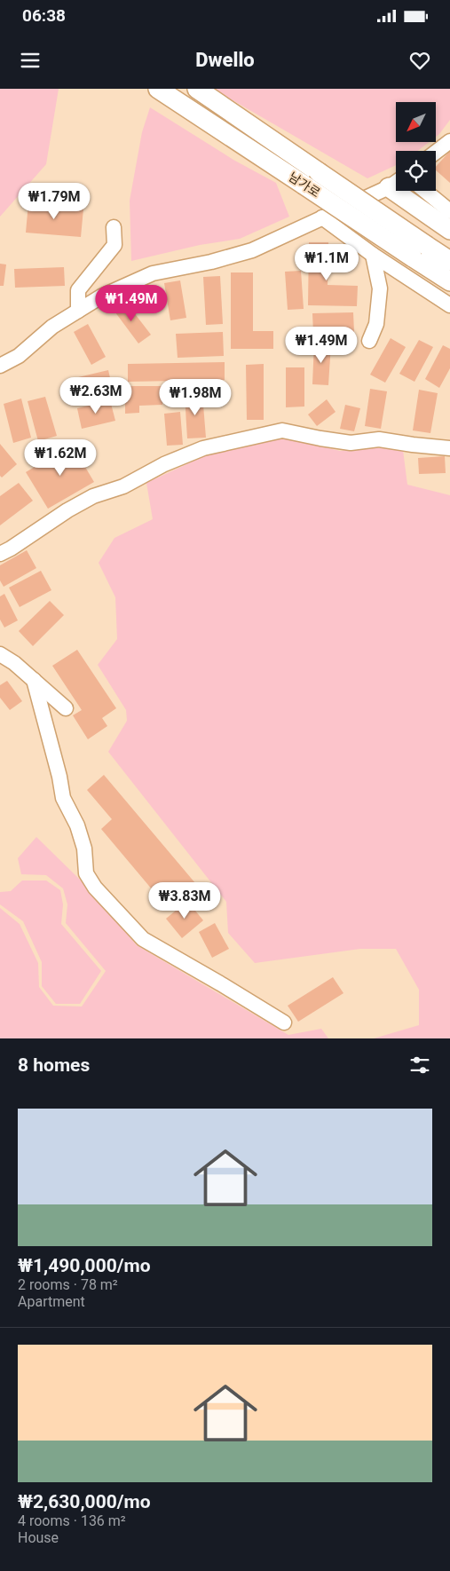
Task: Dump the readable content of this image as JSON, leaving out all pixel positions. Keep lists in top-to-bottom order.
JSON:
{
  "streets": {
    "main road": ["남가로"]
  },
  "north": "bottom left",
  "page": {
    "status": "06:38",
    "header": "Dwello",
    "price": [
      "₩1.79M",
      "₩1.1M",
      "₩1.49M",
      "₩1.49M",
      "₩2.63M",
      "₩1.98M",
      "₩1.62M",
      "₩3.83M"
    ],
    "heading": "8 homes",
    "list": [
      {
        "name": "₩1,490,000/mo",
        "note": "2 rooms · 78 m² · Apartment"
      },
      {
        "name": "₩2,630,000/mo",
        "note": "4 rooms · 136 m² · House"
      }
    ]
  }
}
